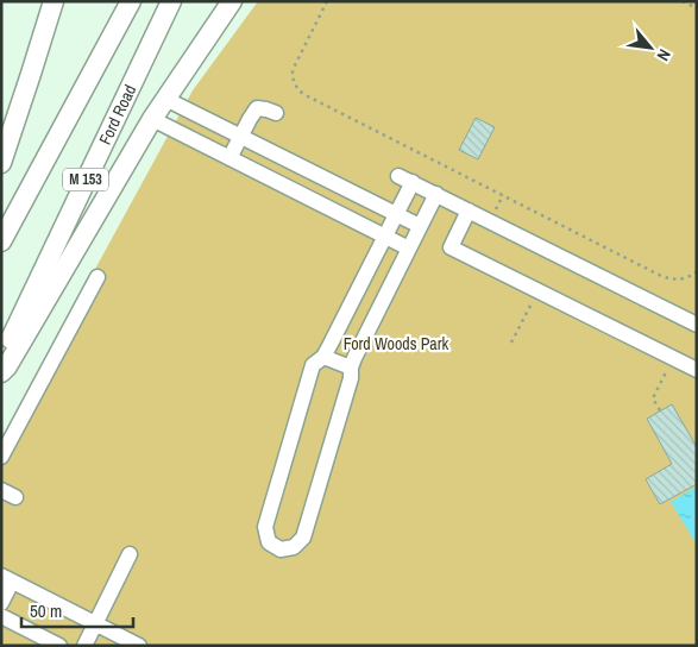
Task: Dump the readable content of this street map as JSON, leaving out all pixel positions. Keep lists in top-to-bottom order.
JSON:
{
  "streets": {
    "main road": ["Ford Road", "M 153"]
  },
  "parks": ["Ford Woods Park"],
  "scale_bar": "50 m",
  "north": "bottom right"
}
